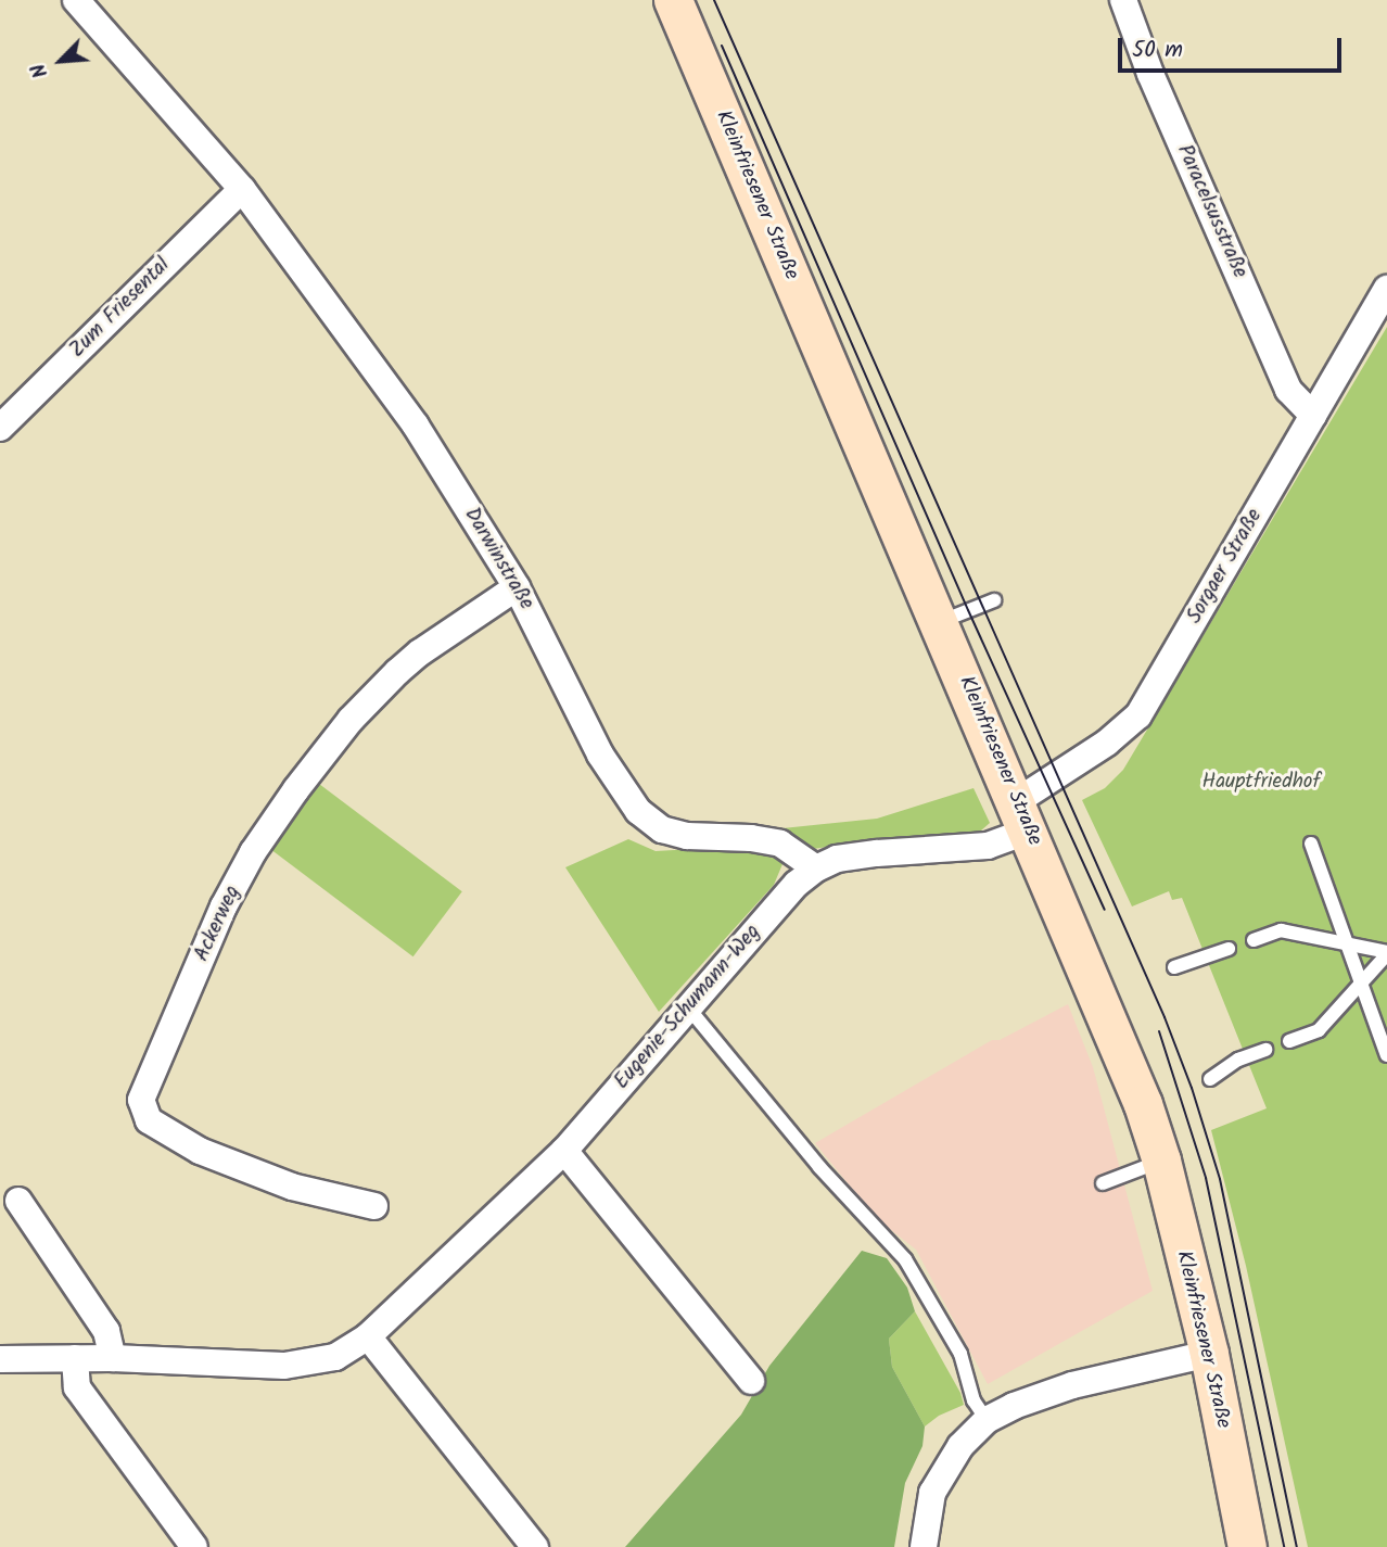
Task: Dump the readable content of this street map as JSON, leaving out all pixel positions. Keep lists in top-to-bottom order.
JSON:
{
  "streets": {
    "street": [
      "Kleinfriesener Straße",
      "Paracelsusstraße",
      "Zum Friesental",
      "Darwinstraße",
      "Sorgaer Straße",
      "Ackerweg",
      "Eugenie-Schumann-Weg"
    ]
  },
  "crossings": [
    ["Kleinfriesener Straße", "Sorgaer Straße"],
    ["Paracelsusstraße", "Sorgaer Straße"],
    ["Zum Friesental", "Darwinstraße"],
    ["Darwinstraße", "Ackerweg"],
    ["Darwinstraße", "Eugenie-Schumann-Weg"]
  ],
  "parks": ["Hauptfriedhof"],
  "scale_bar": "50 m",
  "north": "bottom left"
}
